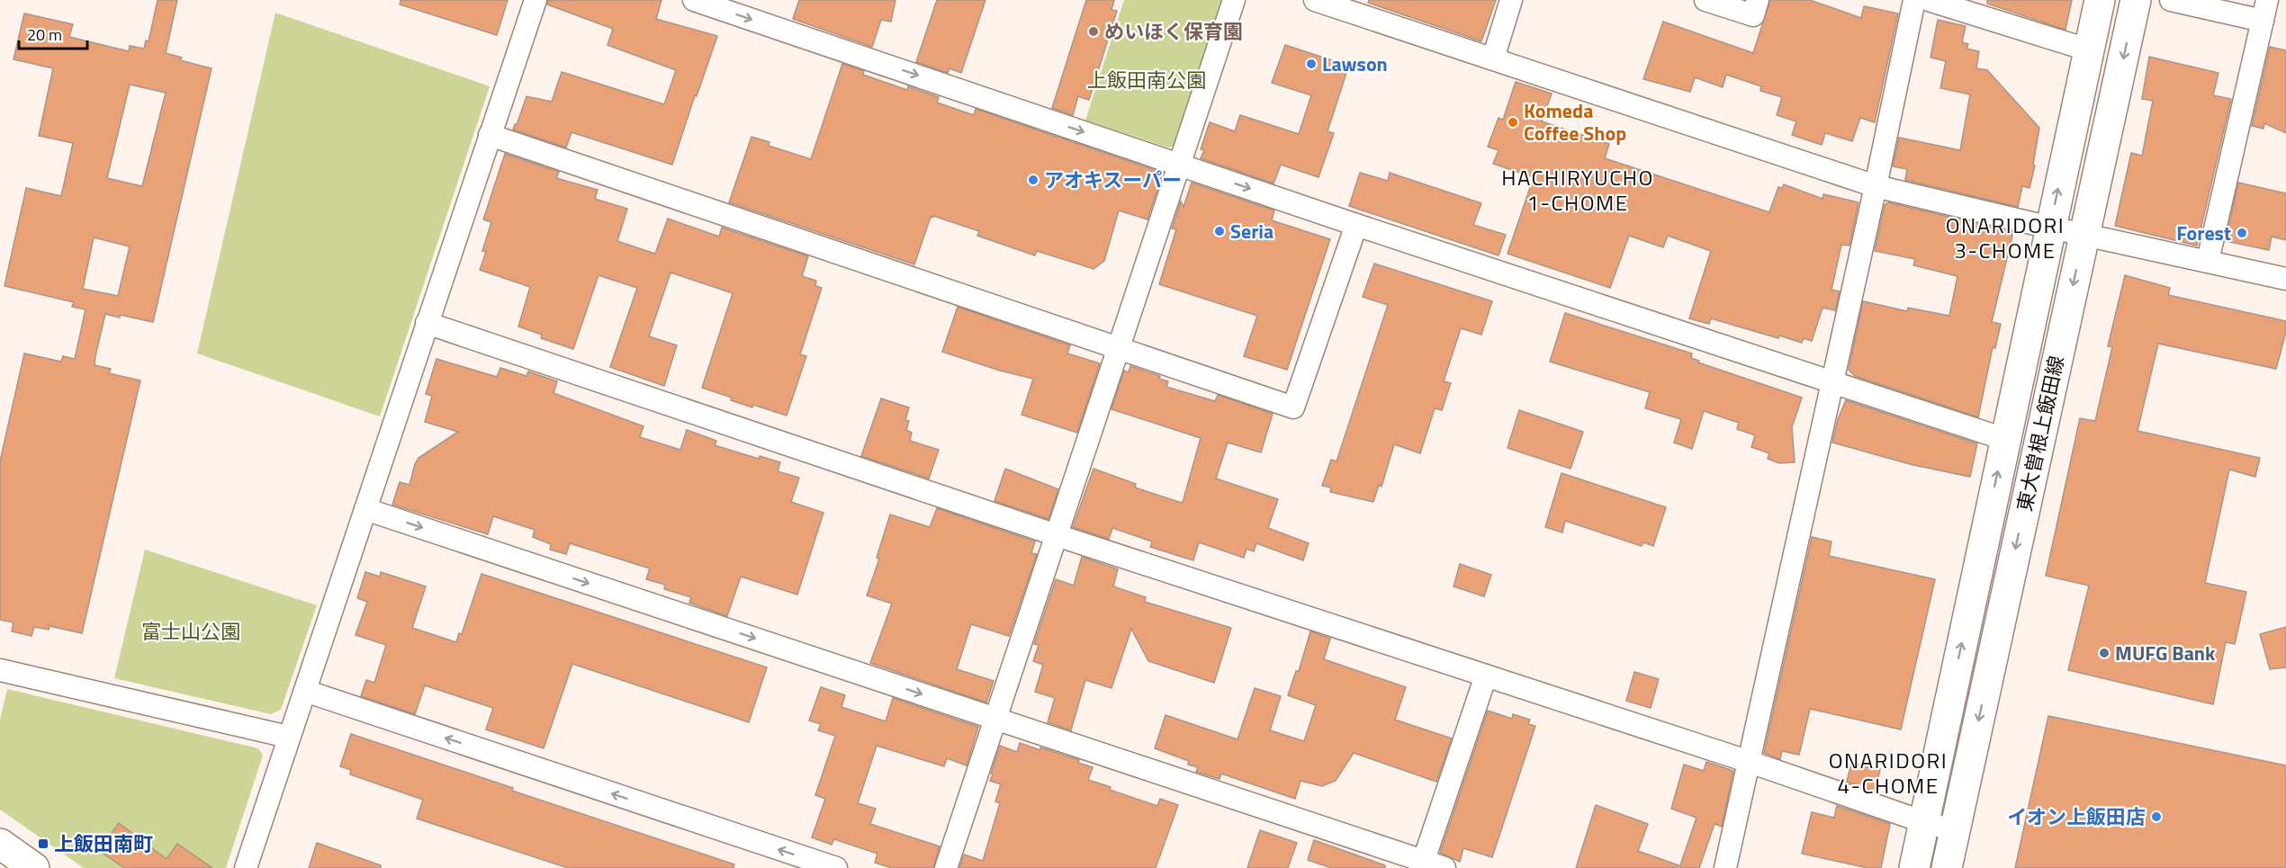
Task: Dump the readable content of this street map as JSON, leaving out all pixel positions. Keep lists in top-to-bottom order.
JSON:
{
  "streets": {
    "street": ["東大曽根上飯田線"]
  },
  "districts": ["HACHIRYUCHO 1-CHOME", "ONARIDORI 3-CHOME", "ONARIDORI 4-CHOME"],
  "parks": ["上飯田南公園", "富士山公園"],
  "places": {
    "other": [
      "めいほく保育園",
      "Lawson",
      "Komeda Coffee Shop",
      "アオキスーパー",
      "Seria",
      "Forest",
      "MUFG Bank",
      "イオン上飯田店"
    ],
    "transit": ["上飯田南町"]
  },
  "scale_bar": "20 m"
}
